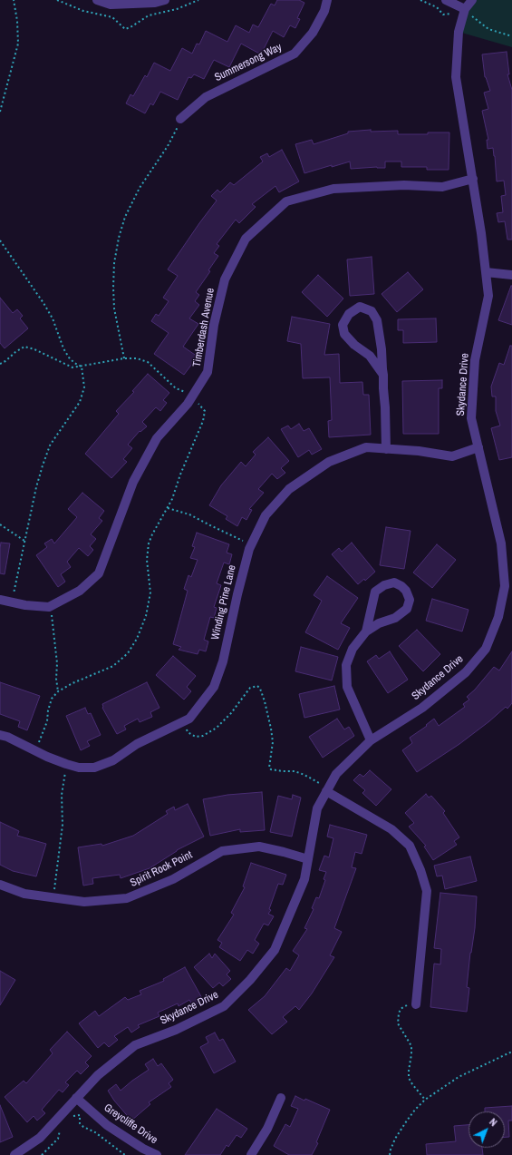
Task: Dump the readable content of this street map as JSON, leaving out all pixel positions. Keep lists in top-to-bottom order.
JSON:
{
  "streets": {
    "street": [
      "Summersong Way",
      "Timberdash Avenue",
      "Skydance Drive",
      "Winding Pine Lane",
      "Spirit Rock Point",
      "Greycliffe Drive"
    ]
  },
  "crossings": [
    ["Timberdash Avenue", "Skydance Drive"],
    ["Skydance Drive", "Winding Pine Lane"],
    ["Skydance Drive", "Spirit Rock Point"],
    ["Skydance Drive", "Greycliffe Drive"]
  ],
  "north": "top right"
}
